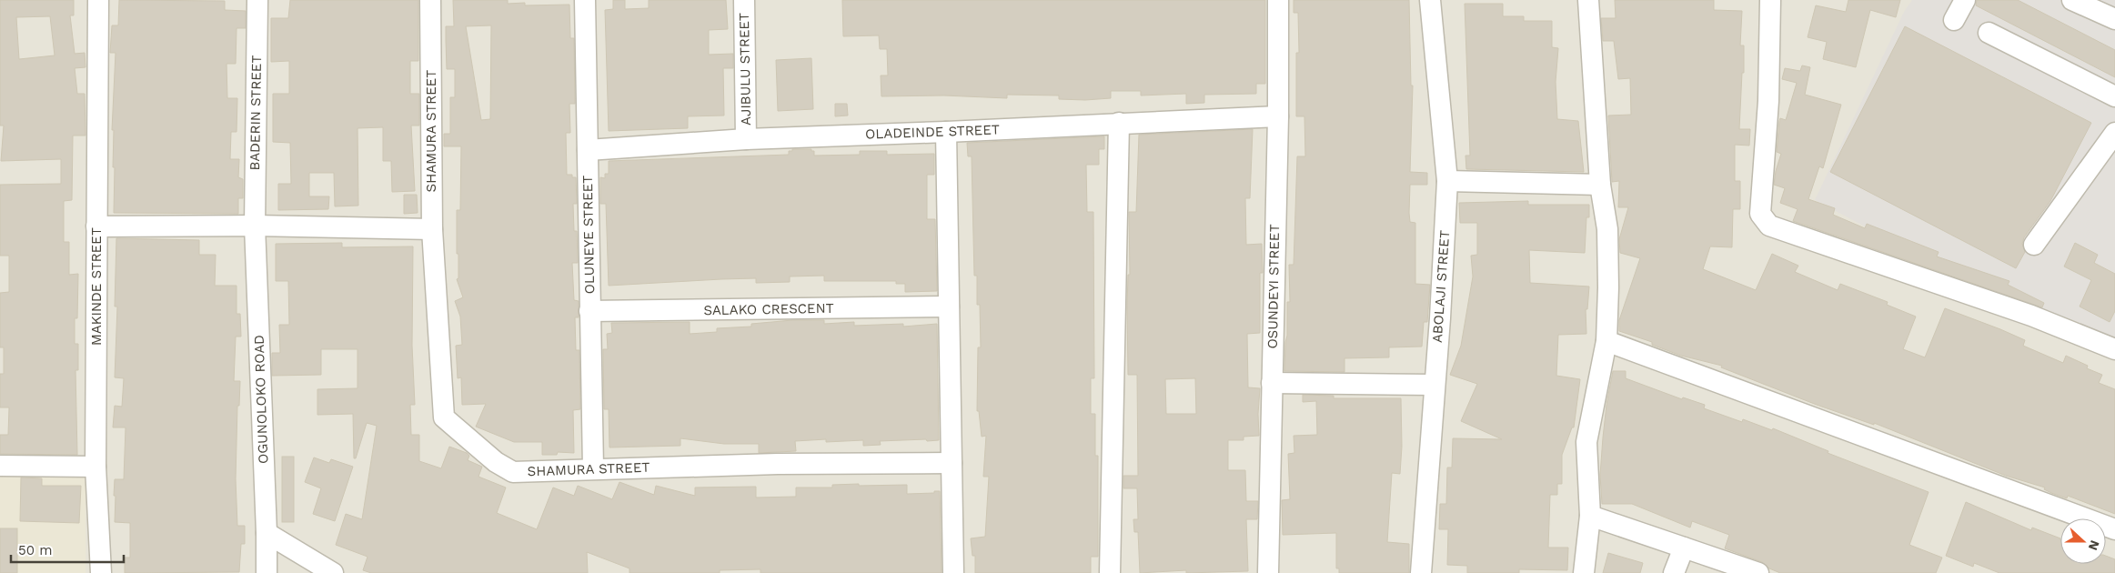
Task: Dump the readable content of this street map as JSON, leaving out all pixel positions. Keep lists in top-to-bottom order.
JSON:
{
  "streets": {
    "street": [
      "AJIBULU STREET",
      "BADERIN STREET",
      "SHAMURA STREET",
      "OLADEINDE STREET",
      "OLUNEYE STREET",
      "MAKINDE STREET",
      "OSUNDEYI STREET",
      "ABOLAJI STREET",
      "SALAKO CRESCENT",
      "OGUNOLOKO ROAD"
    ]
  },
  "crossings": [
    ["AJIBULU STREET", "OLADEINDE STREET"],
    ["BADERIN STREET", "OGUNOLOKO ROAD"],
    ["SHAMURA STREET", "OLUNEYE STREET"],
    ["OLADEINDE STREET", "OLUNEYE STREET"],
    ["OLADEINDE STREET", "OSUNDEYI STREET"],
    ["OLUNEYE STREET", "SALAKO CRESCENT"]
  ],
  "scale_bar": "50 m",
  "north": "right"
}
